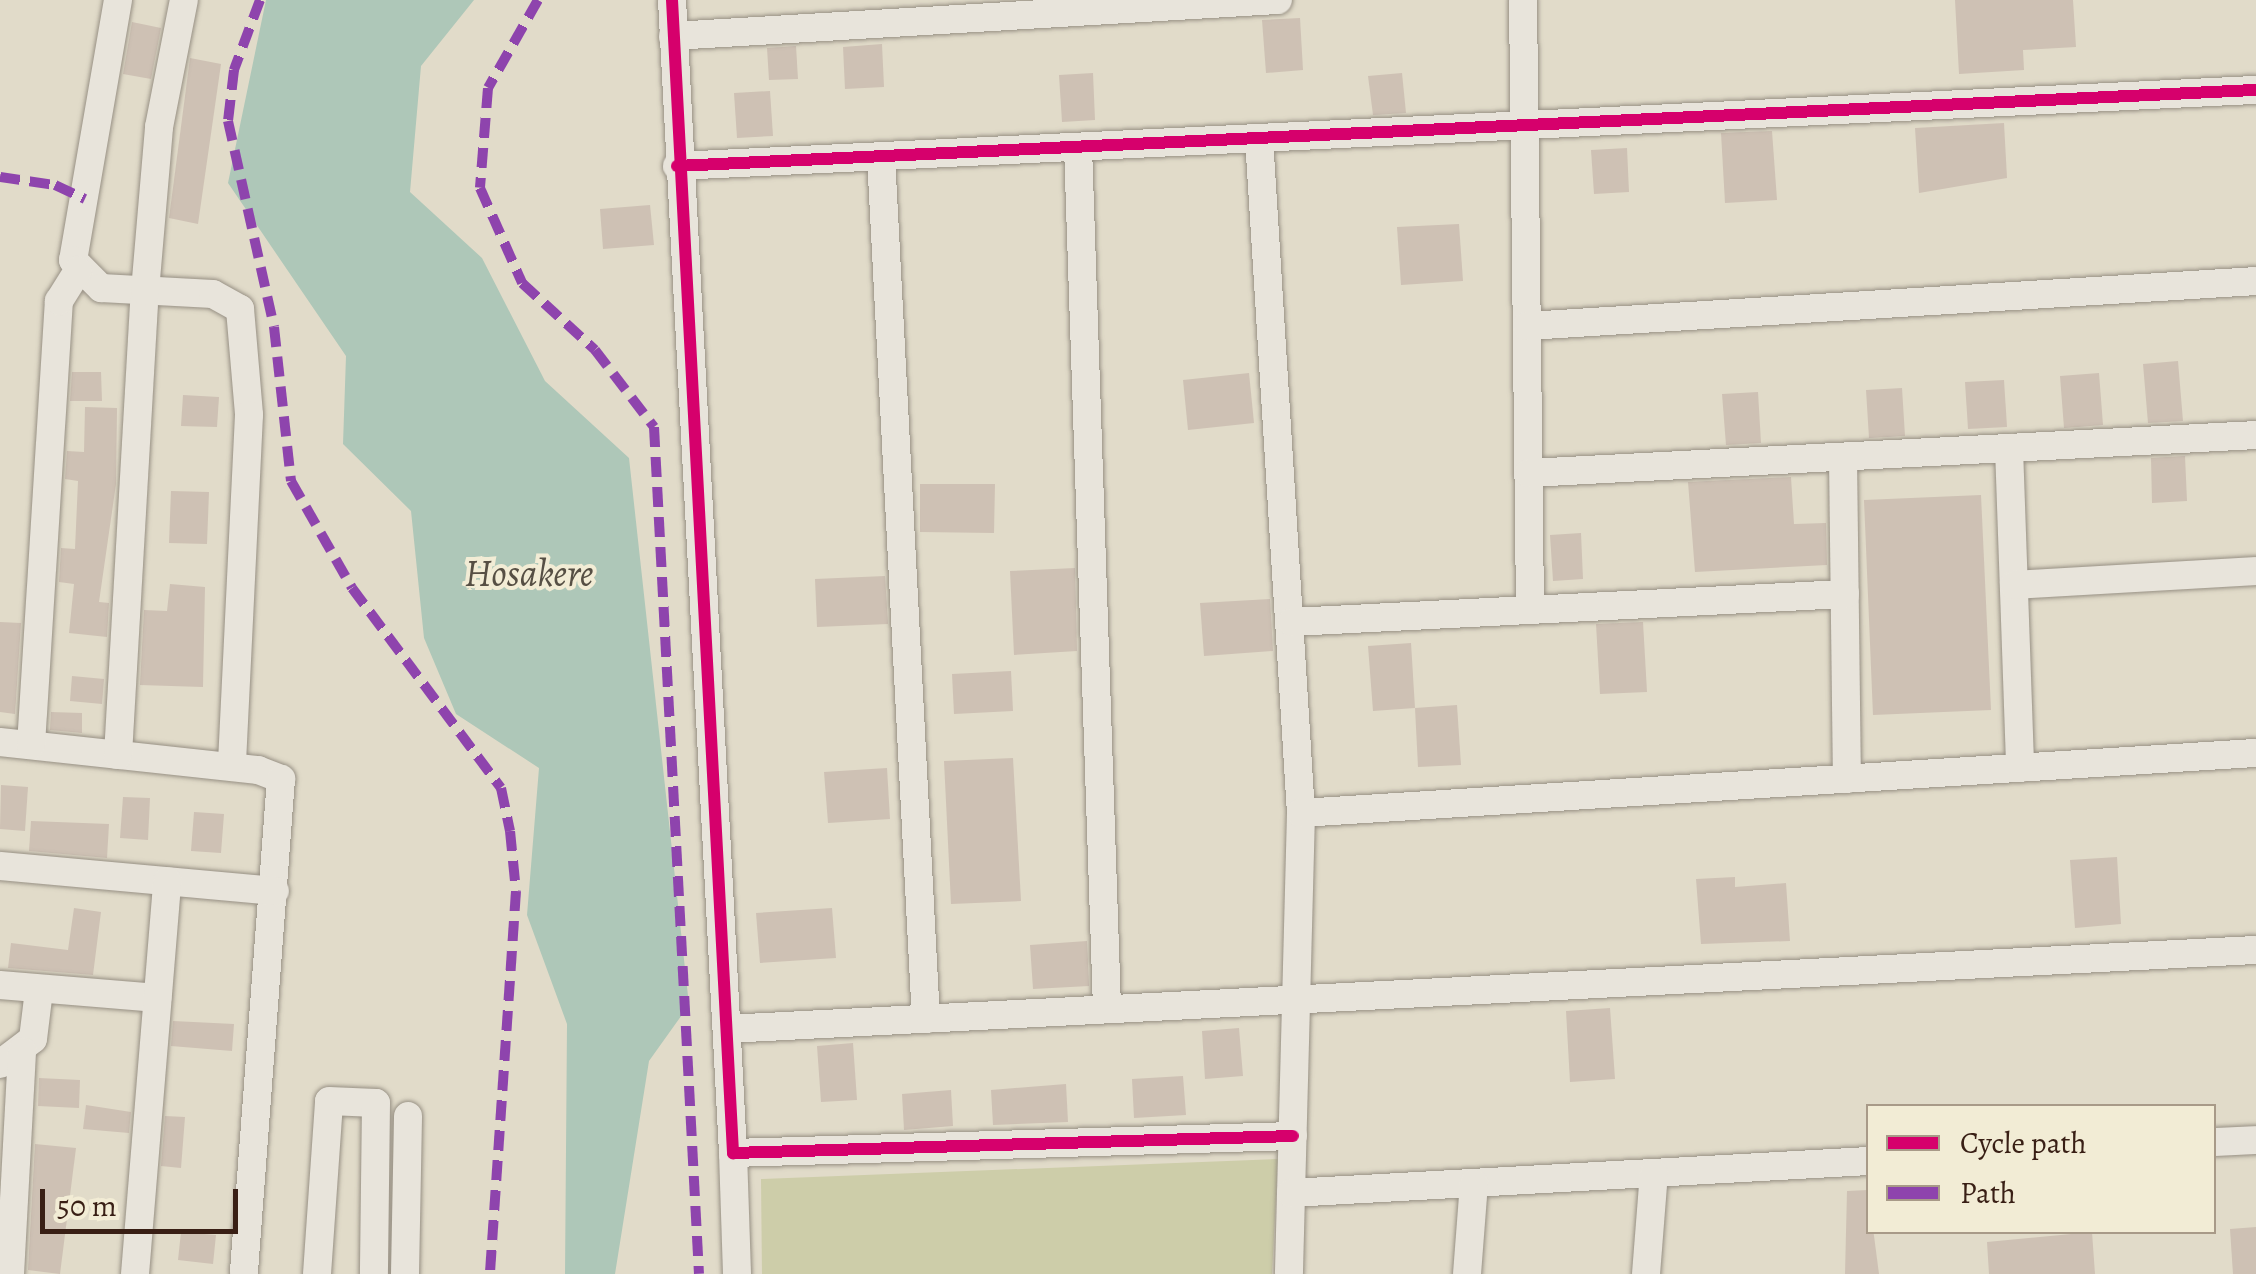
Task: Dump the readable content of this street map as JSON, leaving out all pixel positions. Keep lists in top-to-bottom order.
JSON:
{
  "water": ["Hosakere"],
  "legend": ["Cycle path", "Path"],
  "scale_bar": "50 m"
}
